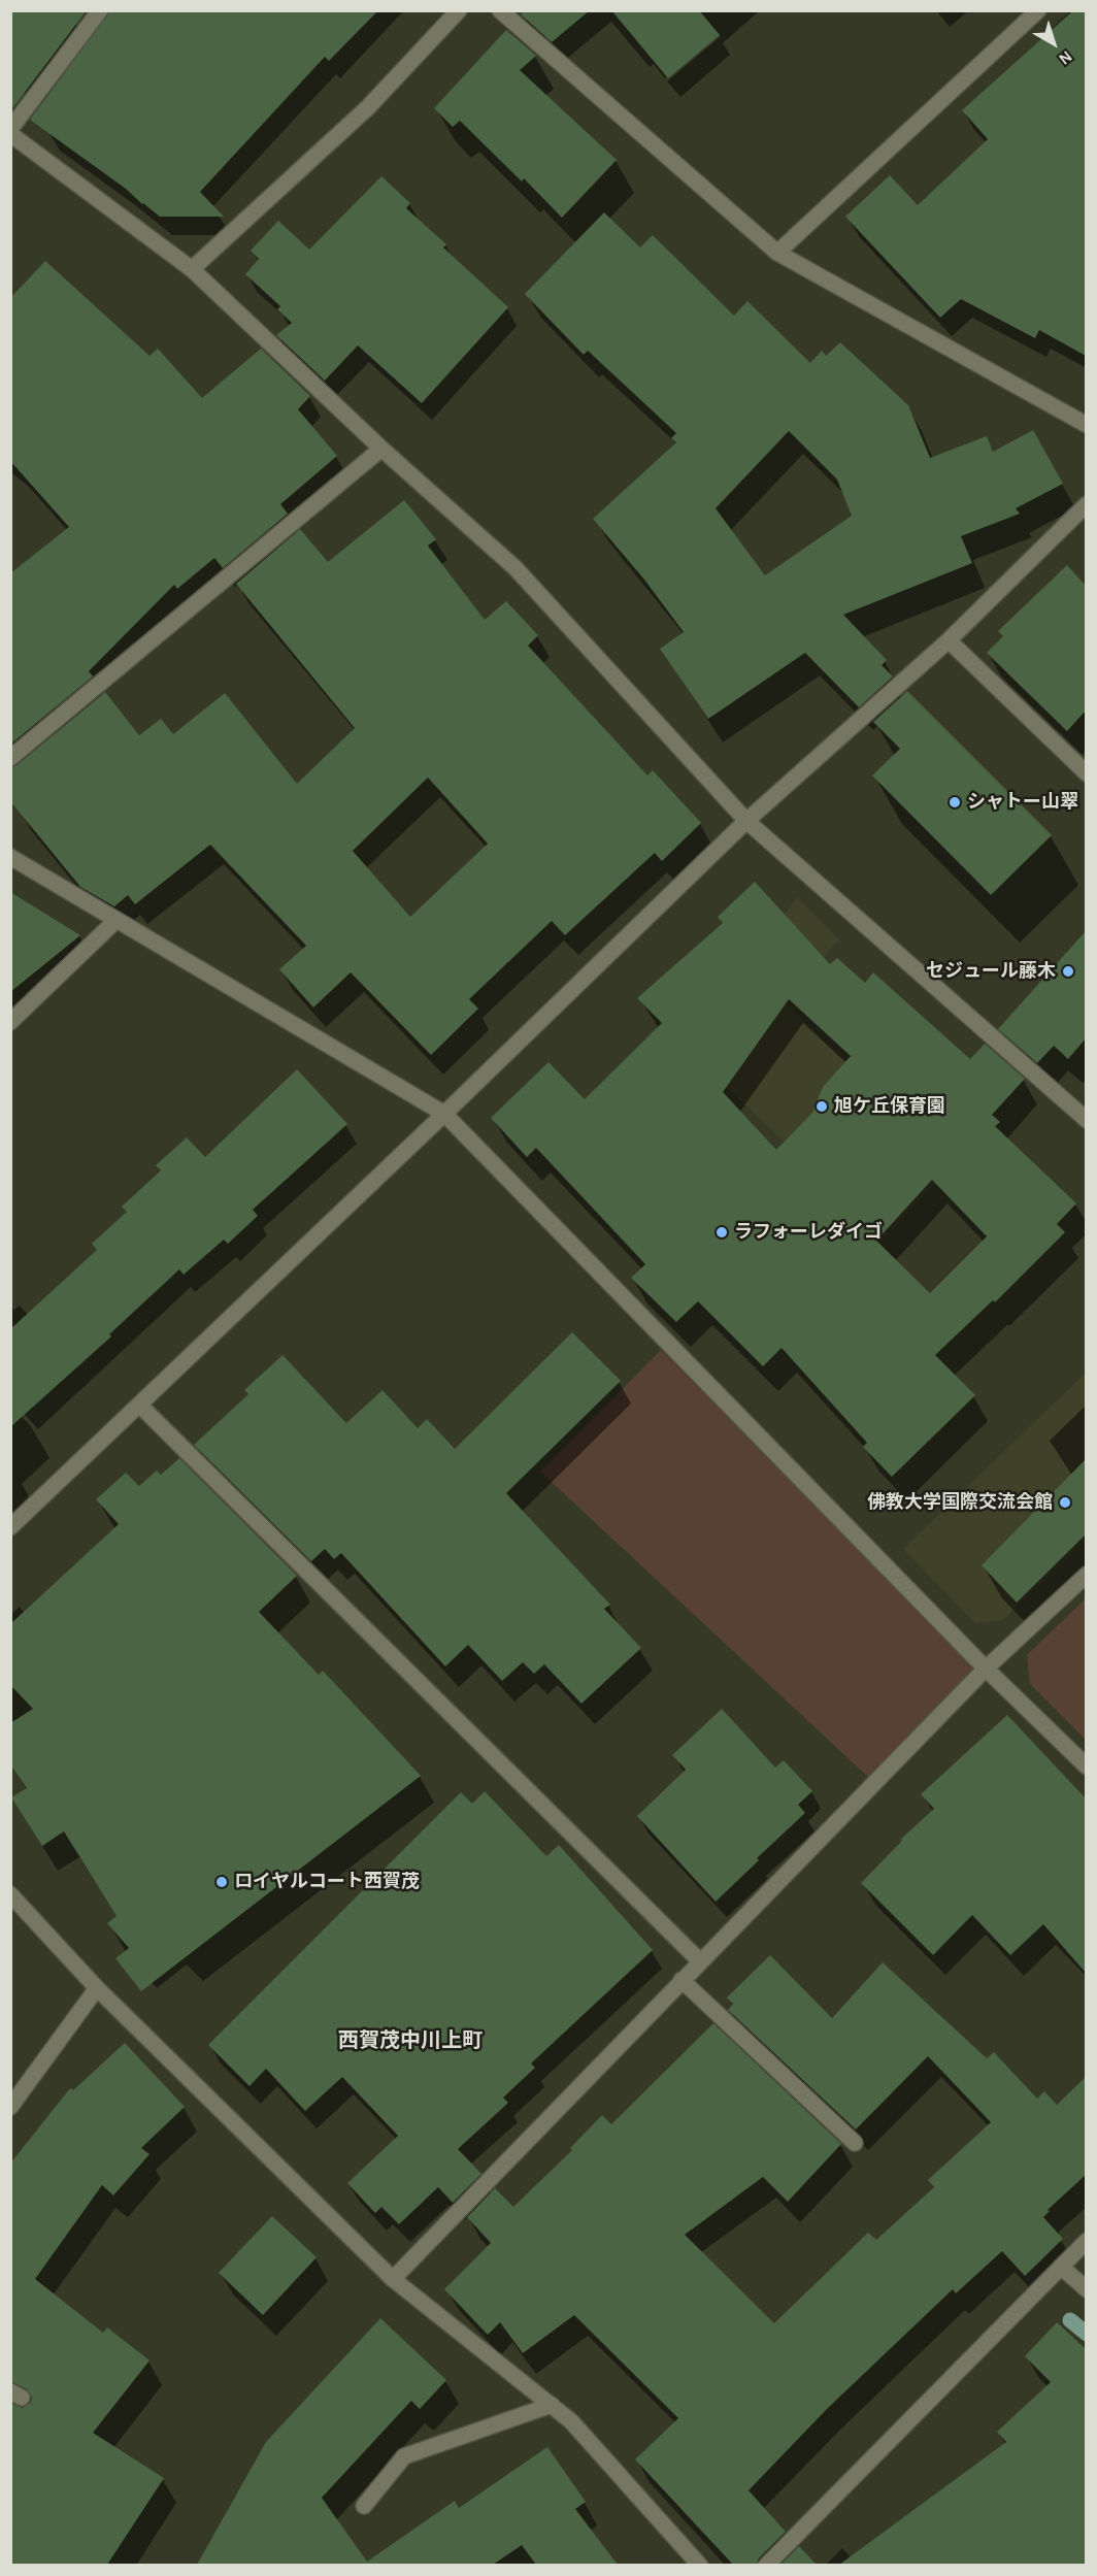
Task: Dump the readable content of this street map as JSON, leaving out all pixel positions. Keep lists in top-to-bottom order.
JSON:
{
  "districts": ["西賀茂中川上町"],
  "places": [
    "シャトー山翠",
    "セジュール藤木",
    "旭ケ丘保育園",
    "ラフォーレダイゴ",
    "佛教大学国際交流会館",
    "ロイヤルコート西賀茂"
  ],
  "north": "bottom right"
}
